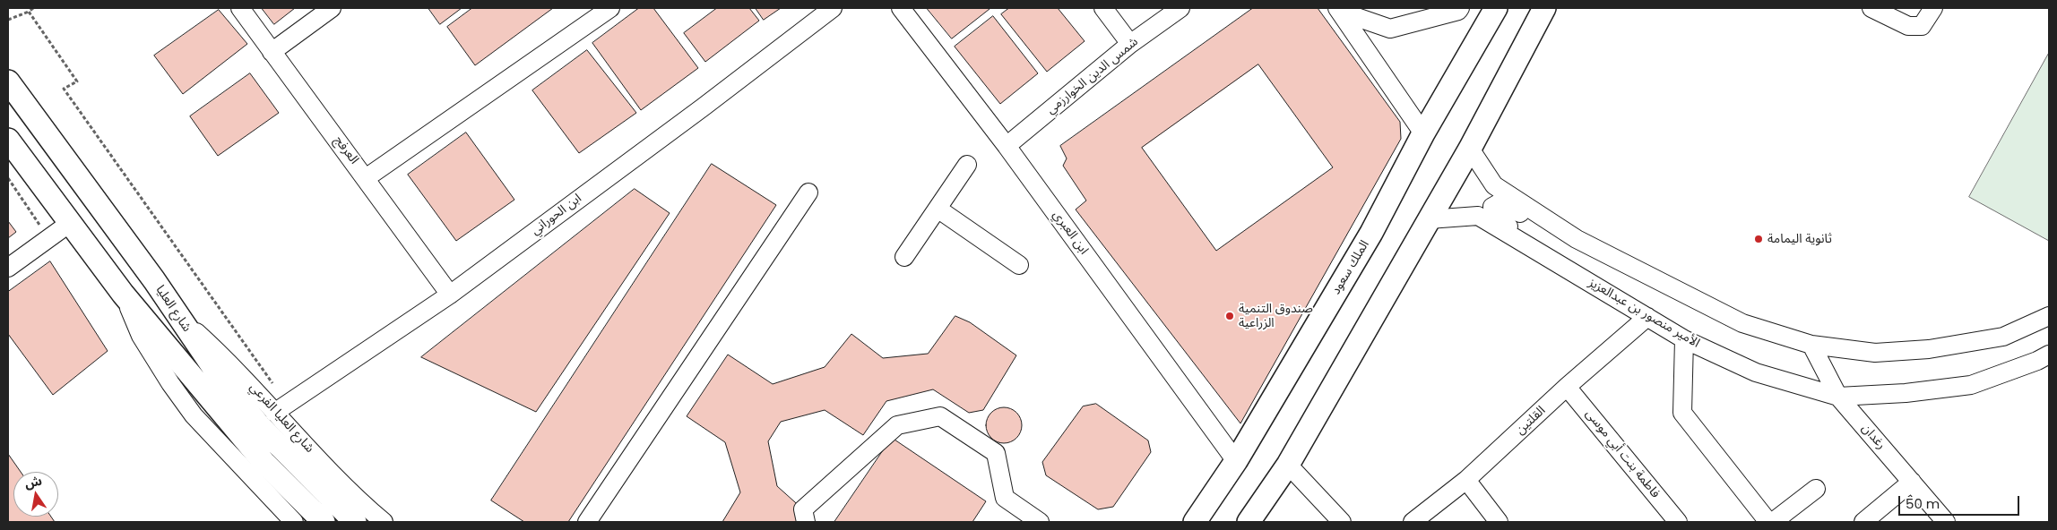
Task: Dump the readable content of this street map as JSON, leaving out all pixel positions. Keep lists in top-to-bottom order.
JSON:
{
  "streets": {
    "main road": ["الملك سعود", "شارع العليا"],
    "street": [
      "شمس الدين الخوارزمي",
      "العرفج",
      "ابن الحوراني",
      "ابن العبري",
      "الأمير منصور بن عبدالعزيز",
      "شارع العليا الفرعي",
      "القلتين",
      "رغدان",
      "فاطمة بنت أبي موسى"
    ]
  },
  "crossings": [
    ["شمس الدين الخوارزمي", "ابن العبري"],
    ["العرفج", "ابن الحوراني"],
    ["ابن الحوراني", "شارع العليا الفرعي"],
    ["ابن العبري", "الملك سعود"],
    ["شارع العليا", "شارع العليا الفرعي"],
    ["الأمير منصور بن عبدالعزيز", "القلتين"],
    ["الأمير منصور بن عبدالعزيز", "رغدان"],
    ["القلتين", "فاطمة بنت أبي موسى"]
  ],
  "places": ["ثانوية اليمامة", "صندوق التنمية الزراعية"],
  "scale_bar": "50 m",
  "north": "top"
}
